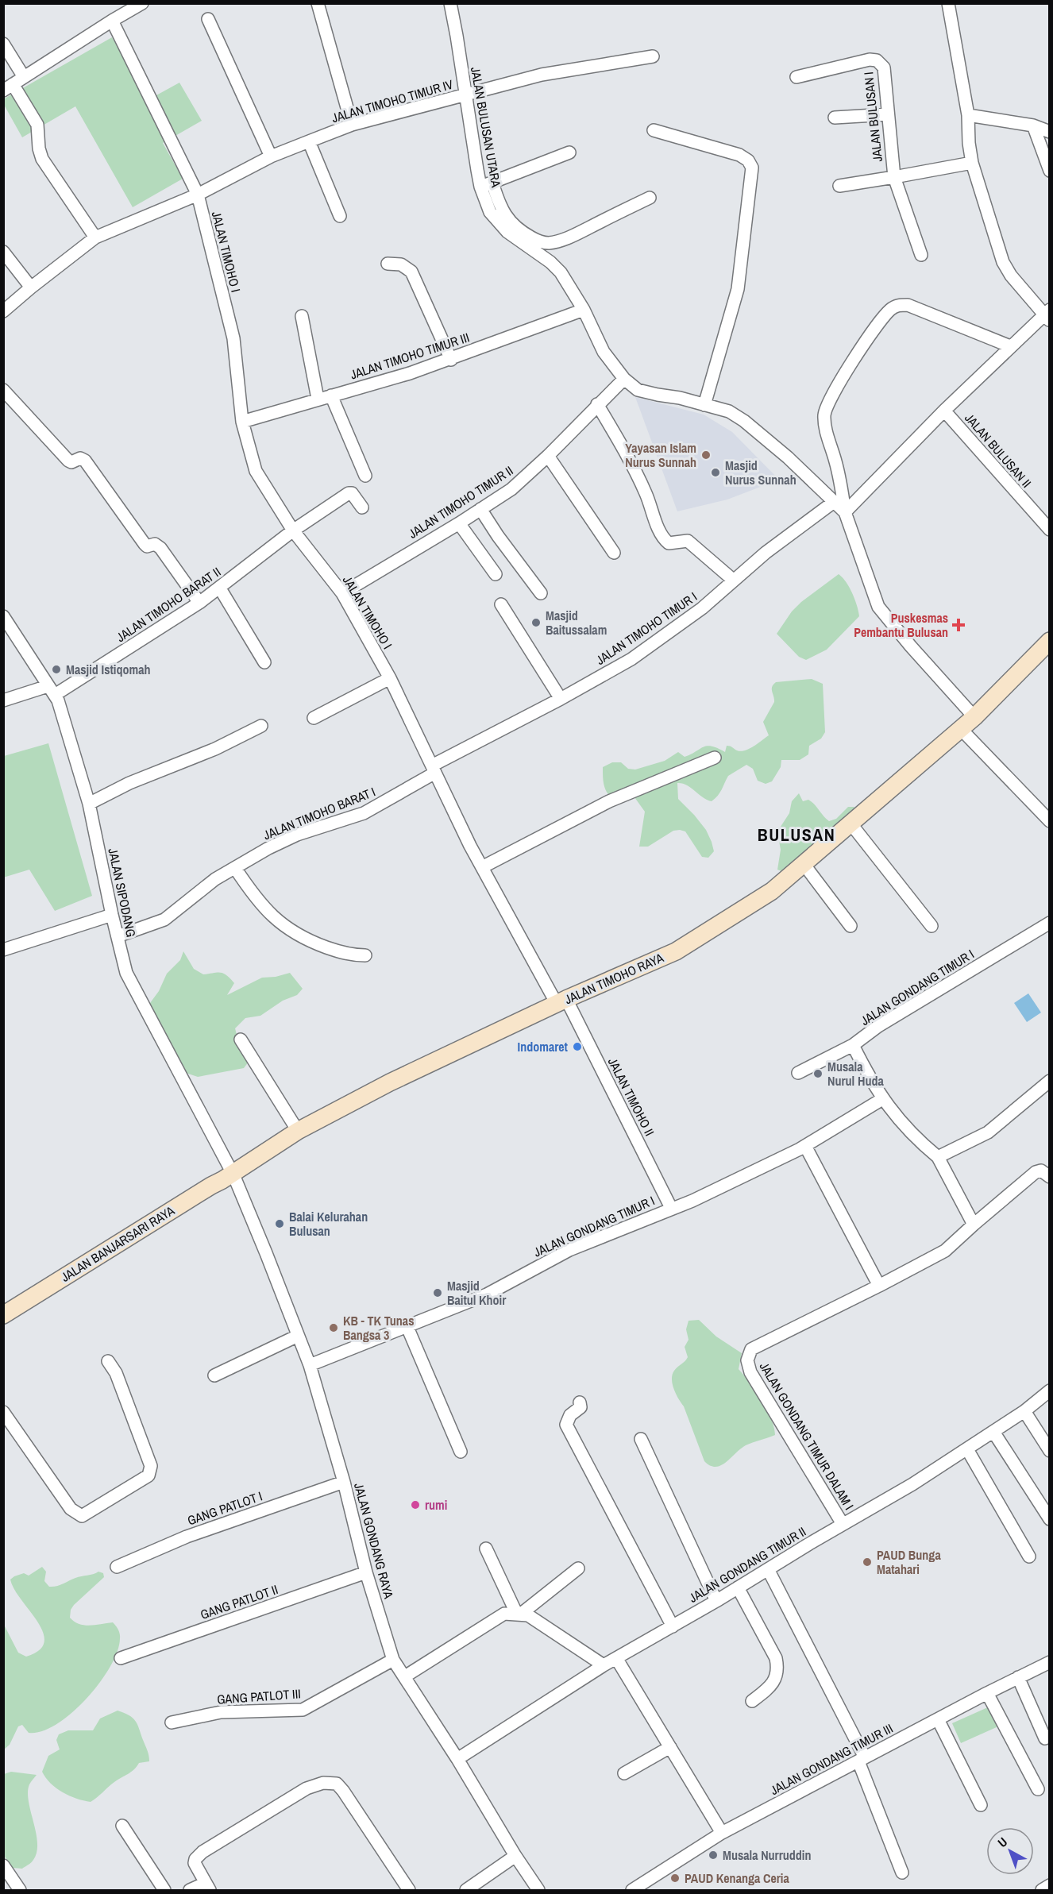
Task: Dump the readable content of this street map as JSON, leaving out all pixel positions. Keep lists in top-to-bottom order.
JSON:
{
  "streets": {
    "main road": ["JALAN TIMOHO RAYA", "JALAN BANJARSARI RAYA"],
    "street": [
      "JALAN TIMOHO TIMUR IV",
      "JALAN BULUSAN I",
      "JALAN BULUSAN UTARA",
      "JALAN TIMOHO I",
      "JALAN TIMOHO TIMUR III",
      "JALAN BULUSAN II",
      "JALAN TIMOHO TIMUR II",
      "JALAN TIMOHO BARAT II",
      "JALAN TIMOHO TIMUR I",
      "JALAN TIMOHO BARAT I",
      "JALAN SIPODANG",
      "JALAN GONDANG TIMUR I",
      "JALAN TIMOHO II",
      "JALAN GONDANG TIMUR DALAM I",
      "GANG PATLOT I",
      "JALAN GONDANG RAYA",
      "JALAN GONDANG TIMUR II",
      "GANG PATLOT II",
      "GANG PATLOT III",
      "JALAN GONDANG TIMUR III"
    ]
  },
  "crossings": [
    ["JALAN TIMOHO TIMUR IV", "JALAN BULUSAN UTARA"],
    ["JALAN TIMOHO TIMUR IV", "JALAN TIMOHO I"],
    ["JALAN BULUSAN UTARA", "JALAN TIMOHO TIMUR III"],
    ["JALAN BULUSAN UTARA", "JALAN TIMOHO TIMUR II"],
    ["JALAN BULUSAN UTARA", "JALAN TIMOHO TIMUR I"],
    ["JALAN BULUSAN UTARA", "JALAN TIMOHO RAYA"],
    ["JALAN TIMOHO I", "JALAN TIMOHO TIMUR III"],
    ["JALAN TIMOHO I", "JALAN TIMOHO TIMUR II"],
    ["JALAN TIMOHO I", "JALAN TIMOHO BARAT II"],
    ["JALAN TIMOHO I", "JALAN TIMOHO TIMUR I"],
    ["JALAN TIMOHO I", "JALAN TIMOHO BARAT I"],
    ["JALAN TIMOHO I", "JALAN TIMOHO RAYA"],
    ["JALAN TIMOHO I", "JALAN TIMOHO II"],
    ["JALAN TIMOHO BARAT II", "JALAN SIPODANG"],
    ["JALAN TIMOHO TIMUR I", "JALAN TIMOHO BARAT I"],
    ["JALAN TIMOHO BARAT I", "JALAN SIPODANG"],
    ["JALAN SIPODANG", "JALAN TIMOHO RAYA"],
    ["JALAN SIPODANG", "JALAN BANJARSARI RAYA"],
    ["JALAN SIPODANG", "JALAN GONDANG RAYA"],
    ["JALAN TIMOHO RAYA", "JALAN TIMOHO II"],
    ["JALAN TIMOHO RAYA", "JALAN BANJARSARI RAYA"],
    ["JALAN TIMOHO RAYA", "JALAN GONDANG RAYA"],
    ["JALAN GONDANG TIMUR I", "JALAN TIMOHO II"],
    ["JALAN GONDANG TIMUR I", "JALAN GONDANG RAYA"],
    ["JALAN BANJARSARI RAYA", "JALAN GONDANG RAYA"],
    ["JALAN GONDANG TIMUR DALAM I", "JALAN GONDANG TIMUR II"],
    ["GANG PATLOT I", "JALAN GONDANG RAYA"],
    ["JALAN GONDANG RAYA", "JALAN GONDANG TIMUR II"],
    ["JALAN GONDANG RAYA", "GANG PATLOT II"],
    ["JALAN GONDANG RAYA", "GANG PATLOT III"]
  ],
  "districts": ["BULUSAN"],
  "places": {
    "other": [
      "Yayasan Islam Nurus Sunnah",
      "Masjid Nurus Sunnah",
      "Masjid Baitussalam",
      "Masjid Istiqomah",
      "Indomaret",
      "Musala Nurul Huda",
      "Balai Kelurahan Bulusan",
      "Masjid Baitul Khoir",
      "KB - TK Tunas Bangsa 3",
      "rumi",
      "PAUD Bunga Matahari",
      "Musala Nurruddin",
      "PAUD Kenanga Ceria"
    ],
    "health": ["Puskesmas Pembantu Bulusan"]
  },
  "north": "top left"
}
